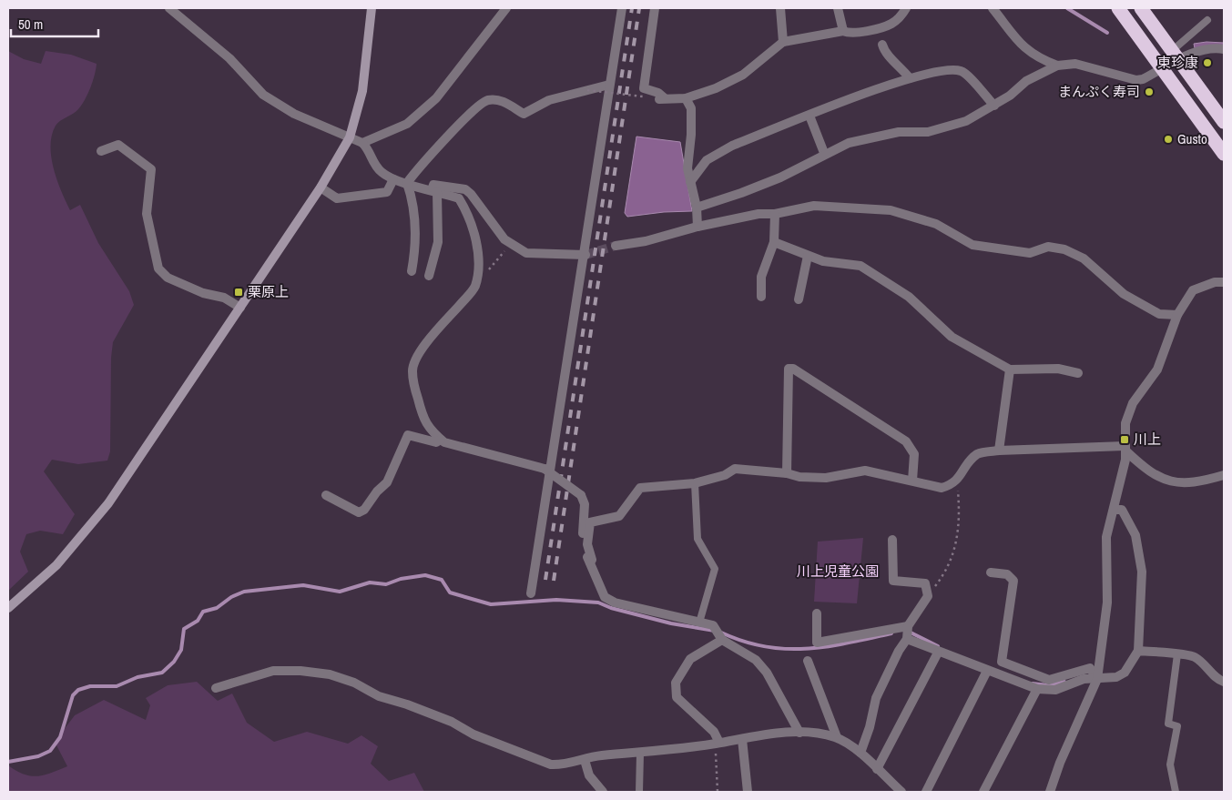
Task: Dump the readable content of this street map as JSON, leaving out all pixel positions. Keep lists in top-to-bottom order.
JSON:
{
  "parks": ["川上児童公園"],
  "places": {
    "other": ["東珍康", "まんぷく寿司", "Gusto"],
    "transit": ["栗原上", "川上"]
  },
  "scale_bar": "50 m"
}
